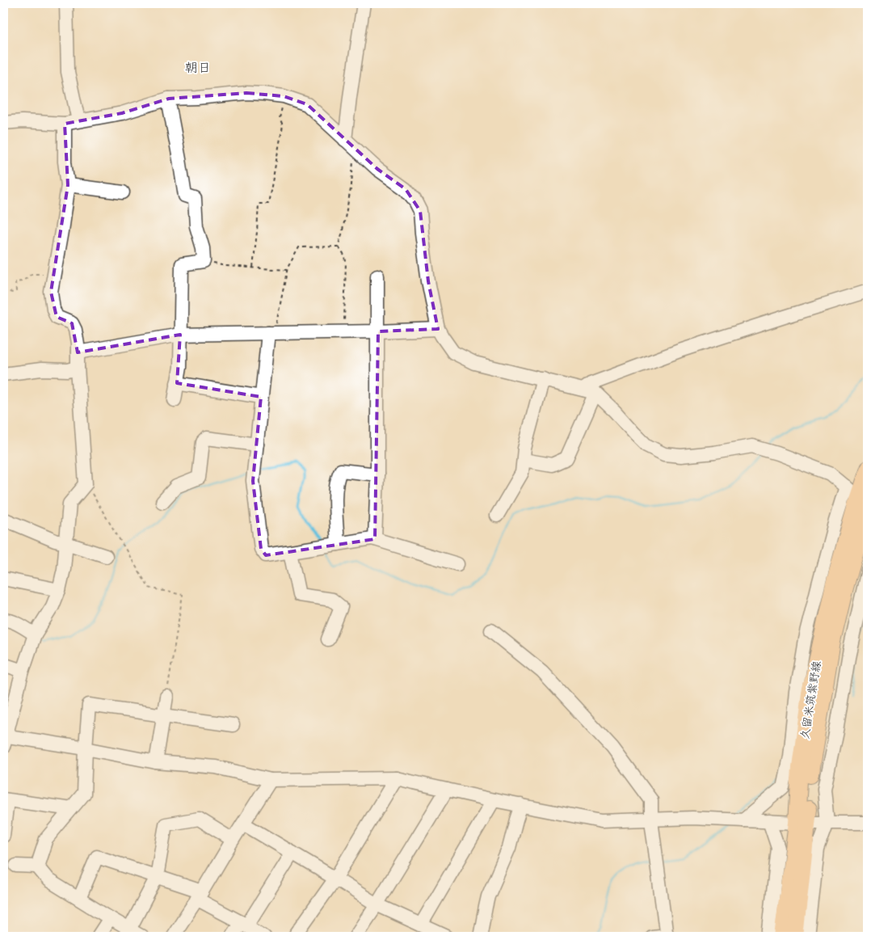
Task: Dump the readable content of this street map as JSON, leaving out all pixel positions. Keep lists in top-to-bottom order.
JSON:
{
  "streets": {
    "main road": ["久留米筑紫野線"]
  },
  "districts": ["朝日"]
}
